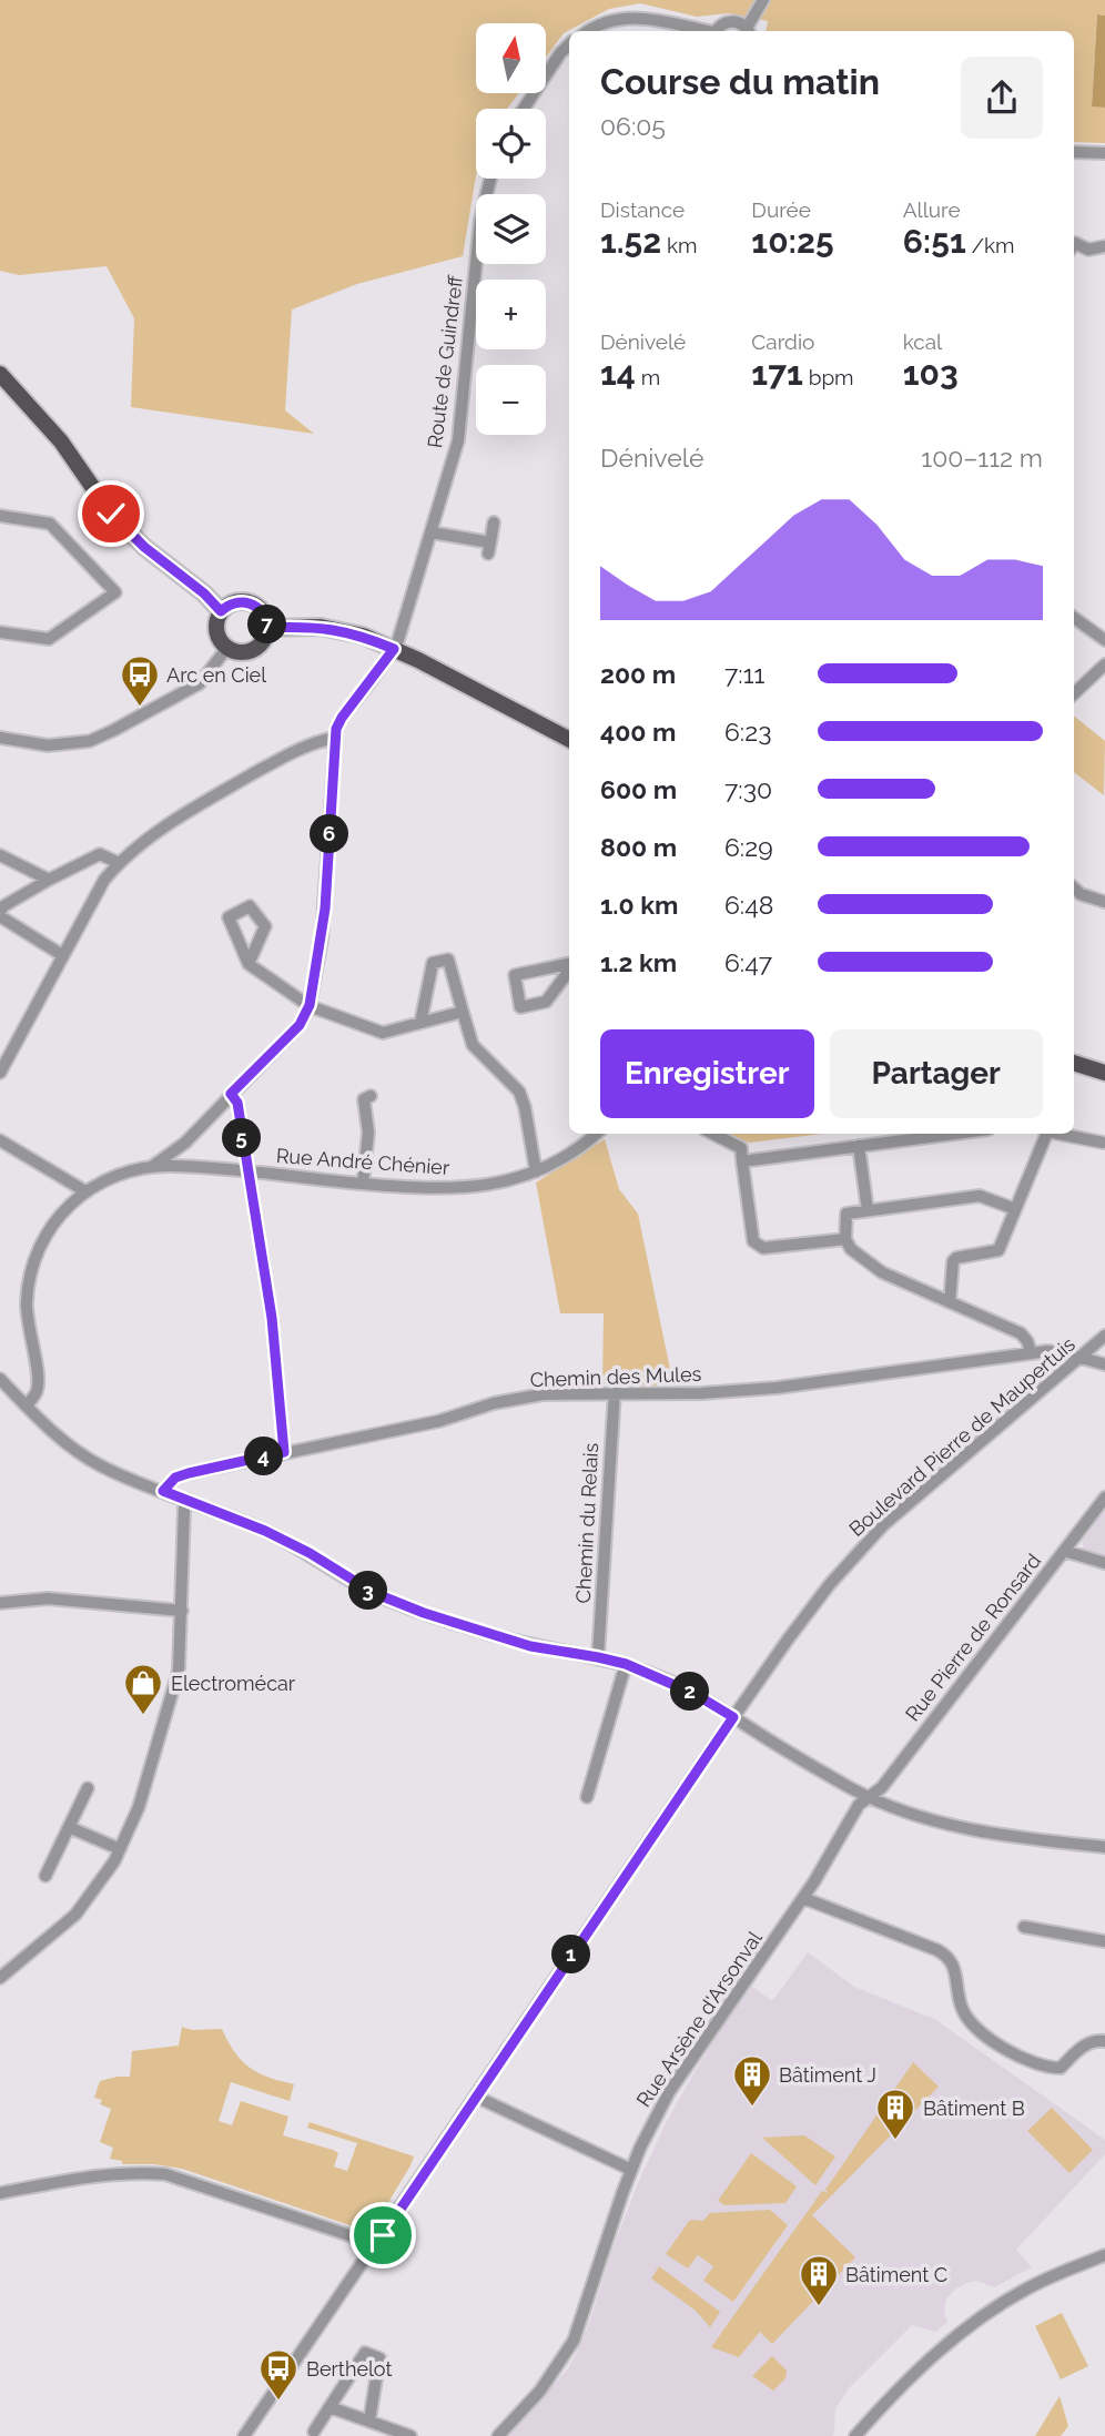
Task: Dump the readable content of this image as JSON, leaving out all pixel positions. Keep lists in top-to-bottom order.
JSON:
{
  "streets": {
    "street": [
      "Route de Guindreff",
      "Rue André Chénier",
      "Chemin des Mules",
      "Boulevard Pierre de Maupertuis",
      "Chemin du Relais",
      "Rue Pierre de Ronsard",
      "Rue Arsène d'Arsonval"
    ]
  },
  "crossings": [
    ["Chemin des Mules", "Boulevard Pierre de Maupertuis"],
    ["Chemin des Mules", "Chemin du Relais"],
    ["Rue Pierre de Ronsard", "Rue Arsène d'Arsonval"]
  ],
  "places": {
    "bus stop": ["Arc en Ciel", "Berthelot"],
    "shop": ["Electromécar"],
    "building": ["Bâtiment J", "Bâtiment B", "Bâtiment C"]
  },
  "north": "top",
  "page": {
    "map_buttons": ["+", "−"],
    "heading": ["Course du matin", "06:05"],
    "stats": [
      ["Distance", "1.52 km"],
      ["Durée", "10:25"],
      ["Allure", "6:51 /km"],
      ["Dénivelé", "14 m"],
      ["Cardio", "171 bpm"],
      ["kcal", "103"]
    ],
    "chart": ["Dénivelé", "100–112 m"],
    "pins": [
      "7",
      "6",
      "5",
      "4",
      "3",
      "2",
      "1"
    ],
    "list": [
      {
        "name": "200 m",
        "note": "7:11"
      },
      {
        "name": "400 m",
        "note": "6:23"
      },
      {
        "name": "600 m",
        "note": "7:30"
      },
      {
        "name": "800 m",
        "note": "6:29"
      },
      {
        "name": "1.0 km",
        "note": "6:48"
      },
      {
        "name": "1.2 km",
        "note": "6:47"
      }
    ],
    "buttons": ["Enregistrer", "Partager"]
  }
}
